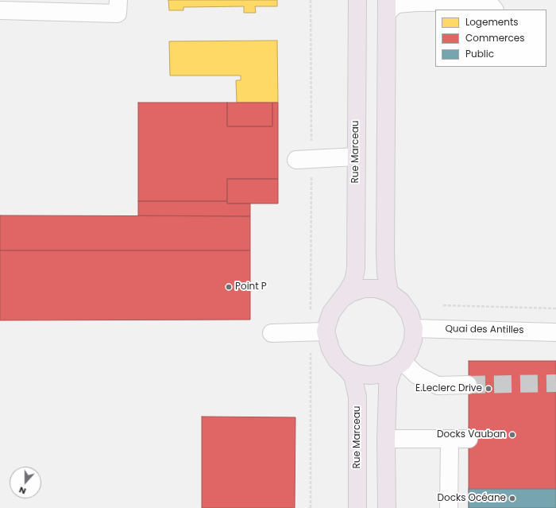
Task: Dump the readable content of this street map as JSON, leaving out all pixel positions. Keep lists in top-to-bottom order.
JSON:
{
  "streets": {
    "main road": ["Rue Marceau"],
    "lane": ["Quai des Antilles"]
  },
  "crossings": [
    ["Rue Marceau", "Quai des Antilles"]
  ],
  "places": [
    "Point P",
    "E.Leclerc Drive",
    "Docks Vauban",
    "Docks Océane"
  ],
  "legend": ["Logements", "Commerces", "Public"],
  "north": "bottom"
}
